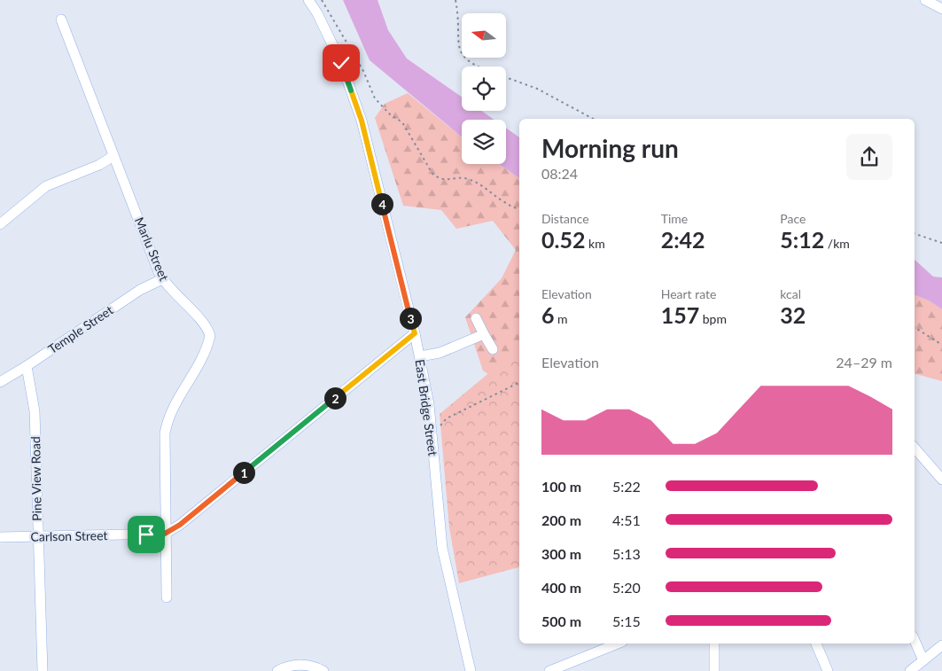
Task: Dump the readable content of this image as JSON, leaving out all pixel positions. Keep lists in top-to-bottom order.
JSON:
{
  "streets": {
    "street": [
      "Marlu Street",
      "Temple Street",
      "East Bridge Street",
      "Pine View Road",
      "Carlson Street"
    ]
  },
  "crossings": [
    ["Marlu Street", "Temple Street"],
    ["Marlu Street", "Carlson Street"],
    ["Temple Street", "Pine View Road"],
    ["Pine View Road", "Carlson Street"]
  ],
  "north": "left",
  "page": {
    "heading": ["Morning run", "08:24"],
    "pins": [
      "4",
      "3",
      "2",
      "1"
    ],
    "stats": [
      ["Distance", "0.52 km"],
      ["Time", "2:42"],
      ["Pace", "5:12 /km"],
      ["Elevation", "6 m"],
      ["Heart rate", "157 bpm"],
      ["kcal", "32"]
    ],
    "chart": ["Elevation", "24–29 m"],
    "list": [
      {
        "name": "100 m",
        "note": "5:22"
      },
      {
        "name": "200 m",
        "note": "4:51"
      },
      {
        "name": "300 m",
        "note": "5:13"
      },
      {
        "name": "400 m",
        "note": "5:20"
      },
      {
        "name": "500 m",
        "note": "5:15"
      }
    ]
  }
}
